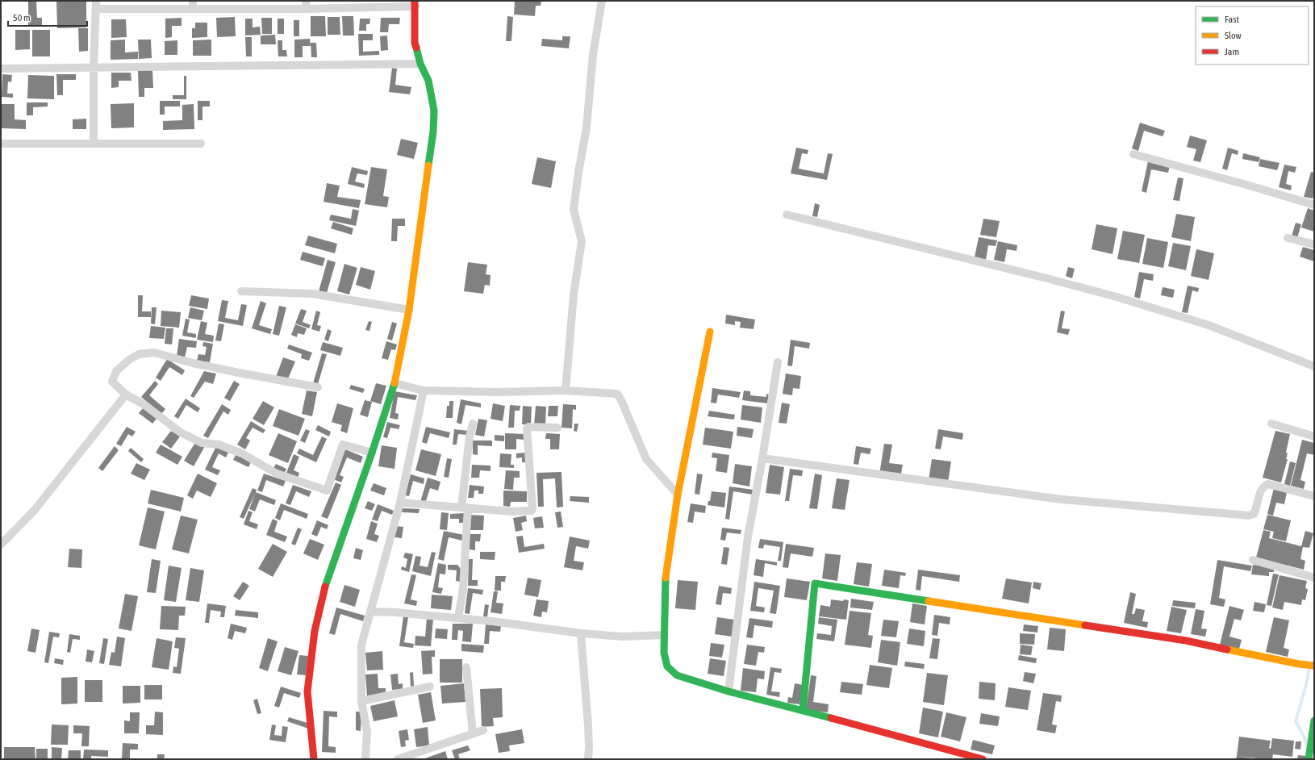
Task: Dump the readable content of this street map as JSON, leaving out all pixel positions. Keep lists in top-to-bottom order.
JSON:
{
  "legend": ["Fast", "Slow", "Jam"],
  "scale_bar": "50 m"
}
